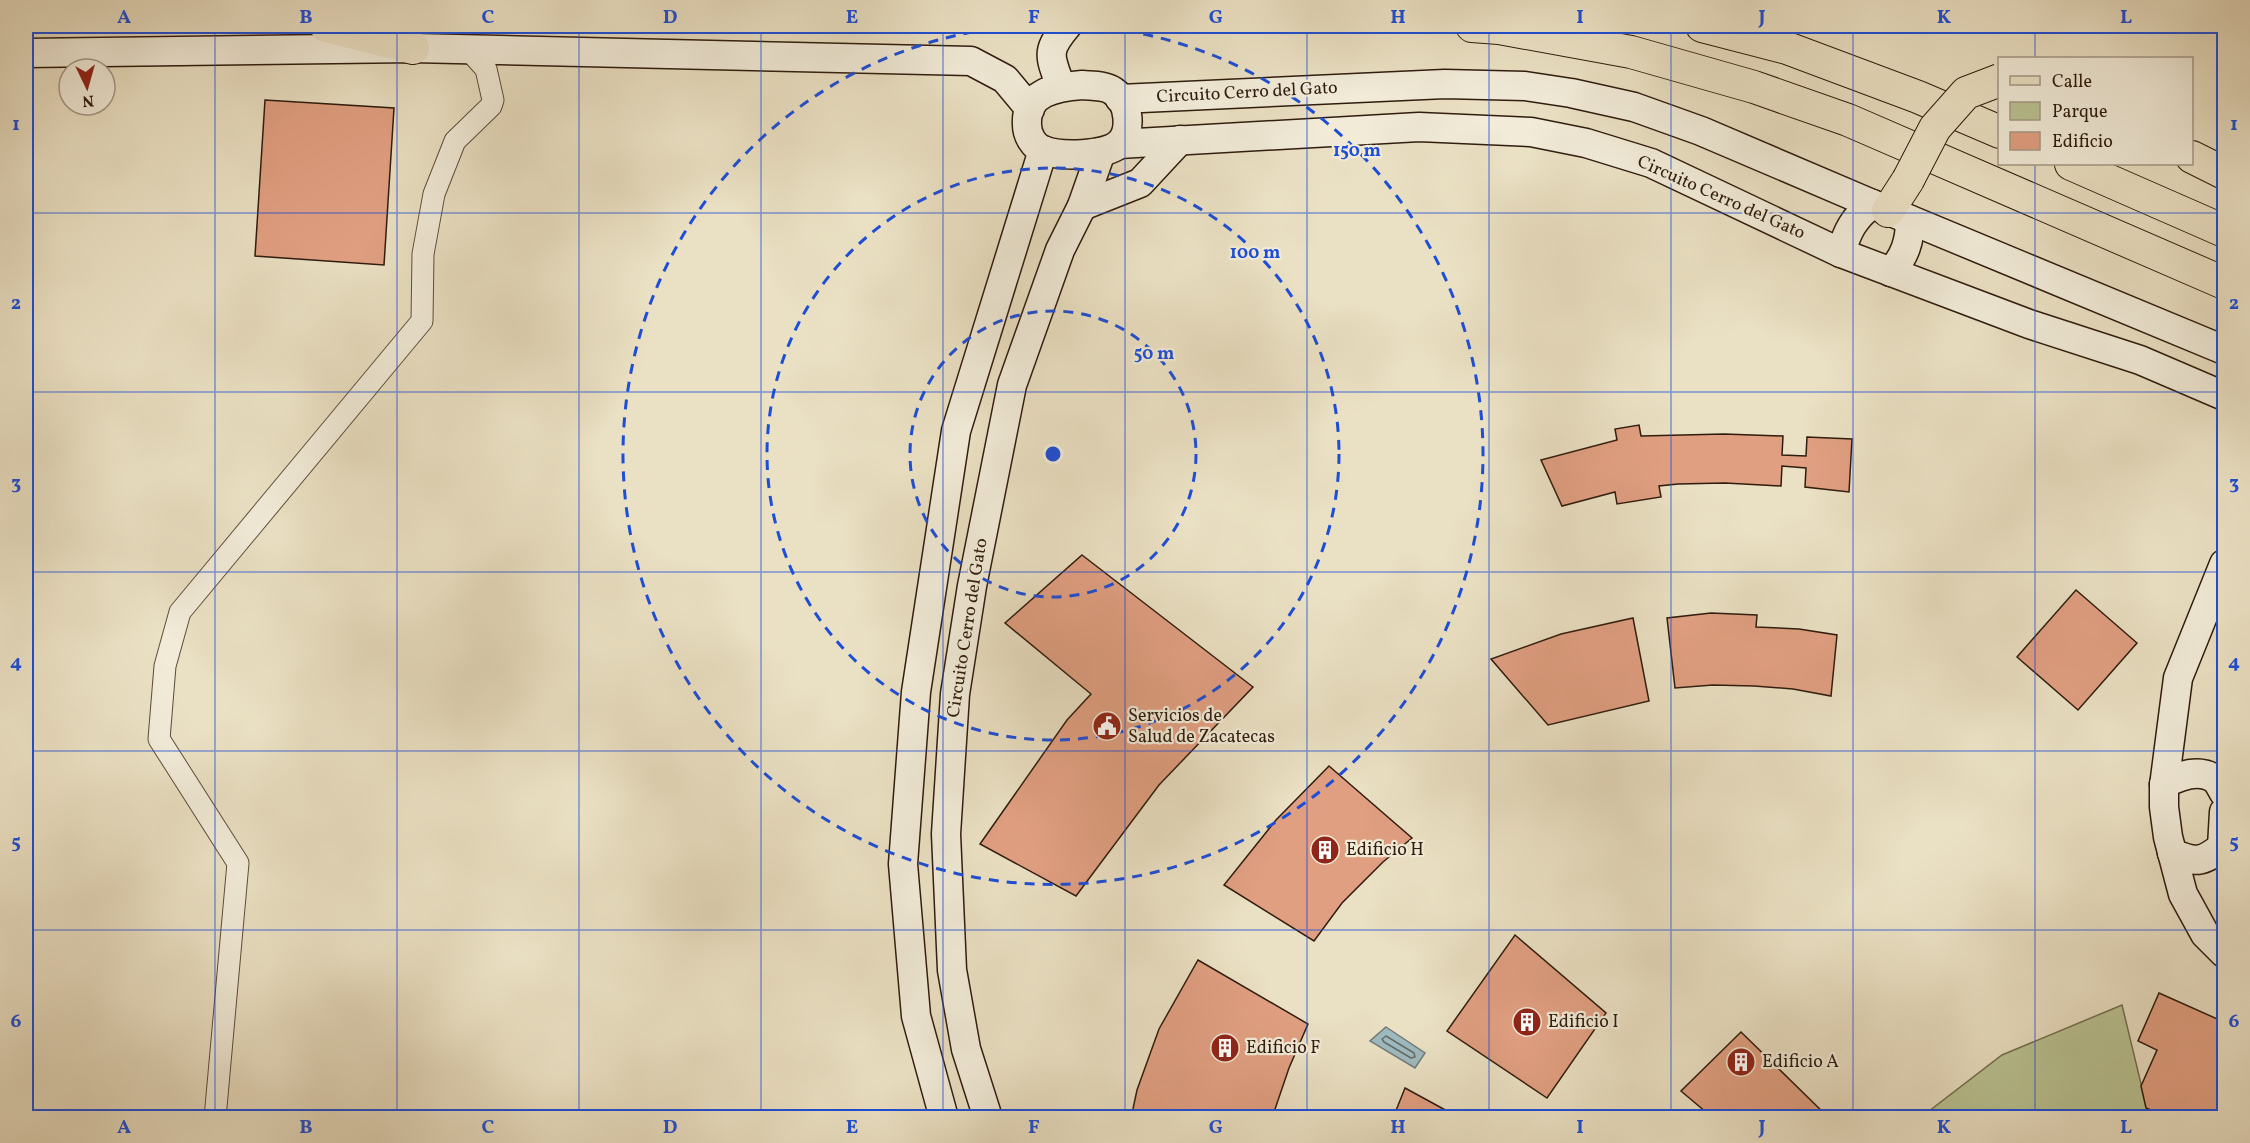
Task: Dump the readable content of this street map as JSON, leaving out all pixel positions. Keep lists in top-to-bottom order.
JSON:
{
  "streets": {
    "street": ["Circuito Cerro del Gato"]
  },
  "places": {
    "public building": ["Servicios de Salud de Zacatecas"],
    "building": [
      "Edificio H",
      "Edificio I",
      "Edificio F",
      "Edificio A"
    ]
  },
  "legend": ["Calle", "Parque", "Edificio"],
  "north": "bottom",
  "grid": {
    "columns": [
      "A",
      "B",
      "C",
      "D",
      "E",
      "F",
      "G",
      "H",
      "I",
      "J",
      "K",
      "L"
    ],
    "rows": [
      "1",
      "2",
      "3",
      "4",
      "5",
      "6"
    ]
  },
  "rings": ["150 m", "100 m", "50 m"]
}
